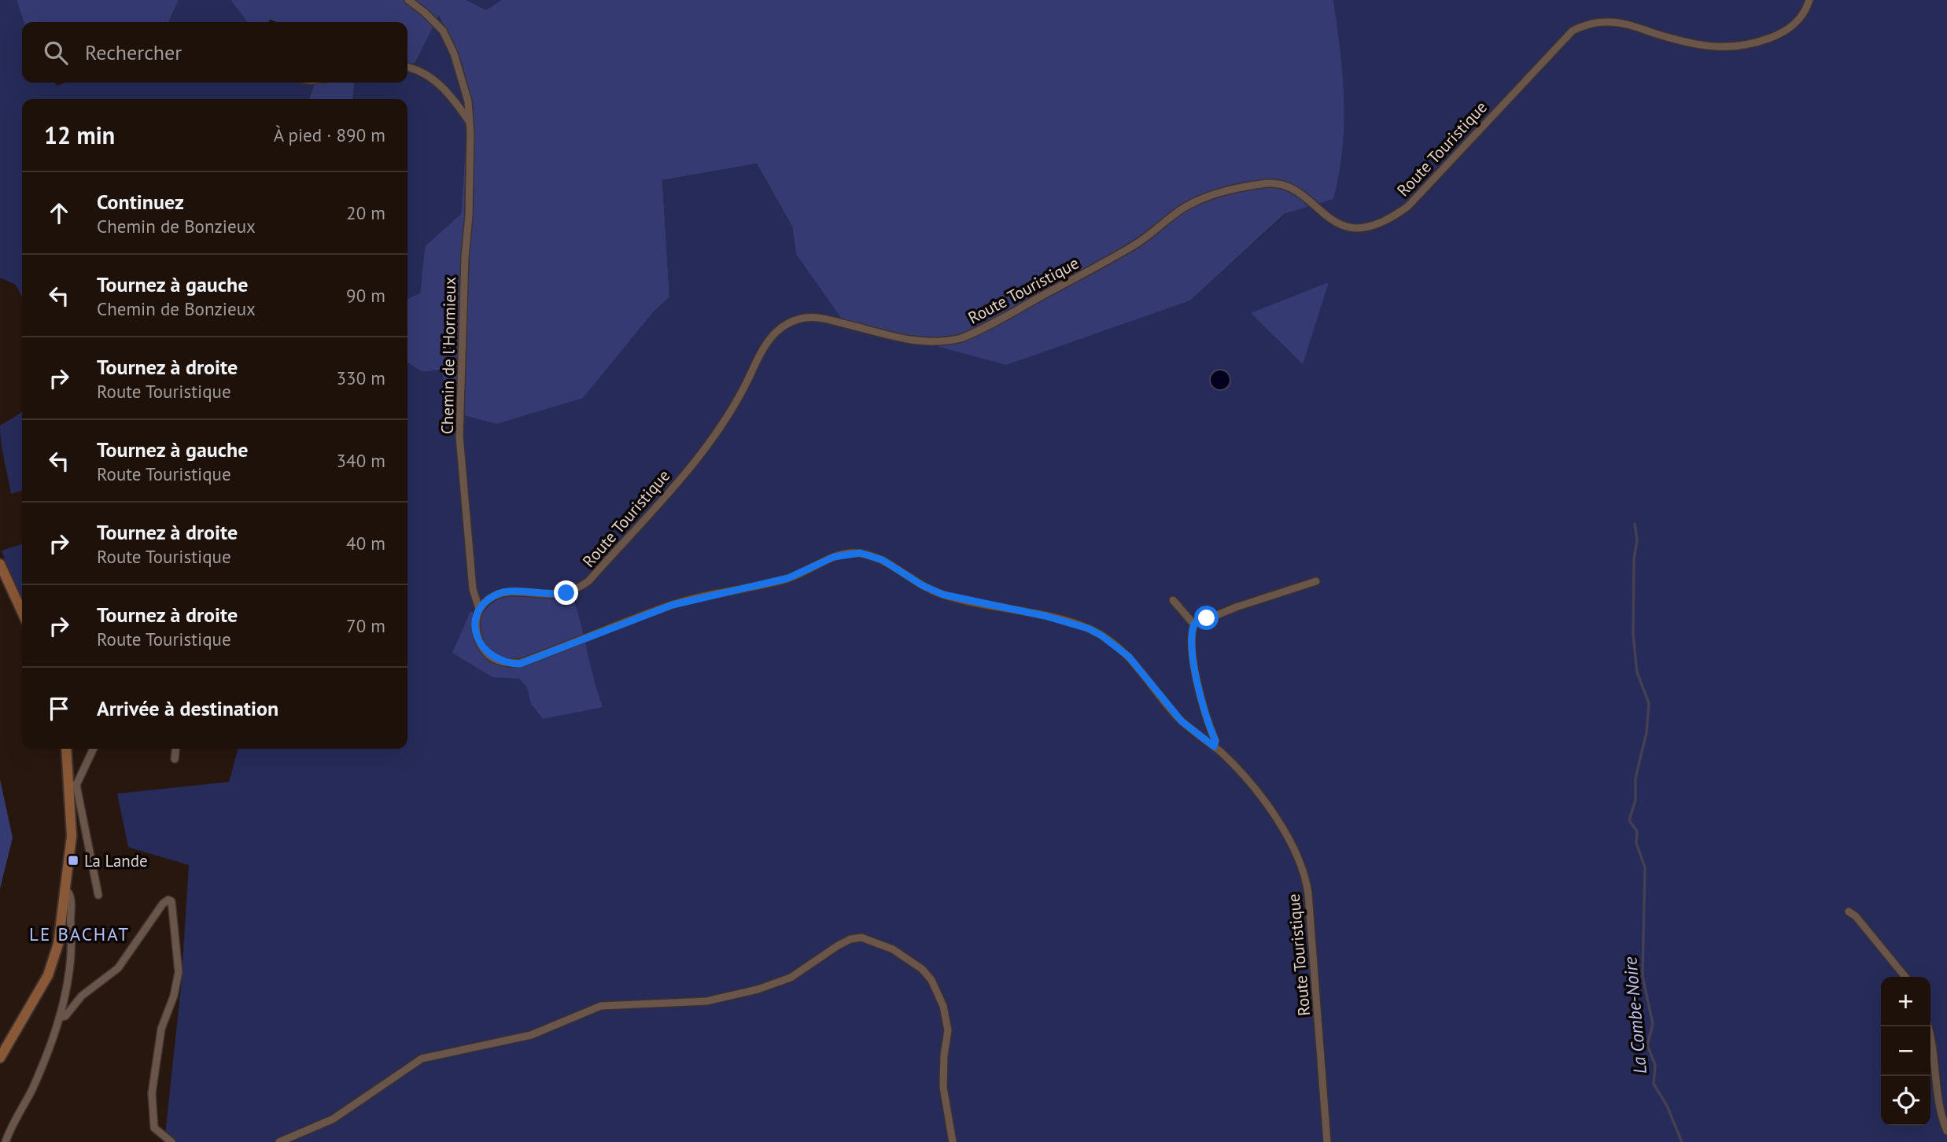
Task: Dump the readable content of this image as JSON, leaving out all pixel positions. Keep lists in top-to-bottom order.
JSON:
{
  "streets": {
    "street": ["Route Touristique", "Chemin de l'Hormieux"]
  },
  "crossings": [
    ["Route Touristique", "Chemin de l'Hormieux"]
  ],
  "districts": ["LE BACHAT"],
  "water": ["La Combe-Noire"],
  "places": {
    "transit": ["La Lande"]
  },
  "page": {
    "search": "Rechercher",
    "heading": ["12 min", "À pied · 890 m"],
    "list": [
      ["Continuez", "Chemin de Bonzieux", "20 m"],
      ["Tournez à gauche", "Chemin de Bonzieux", "90 m"],
      ["Tournez à droite", "Route Touristique", "330 m"],
      ["Tournez à gauche", "Route Touristique", "340 m"],
      ["Tournez à droite", "Route Touristique", "40 m"],
      ["Tournez à droite", "Route Touristique", "70 m"],
      "Arrivée à destination"
    ],
    "map_buttons": ["+", "−"]
  }
}
